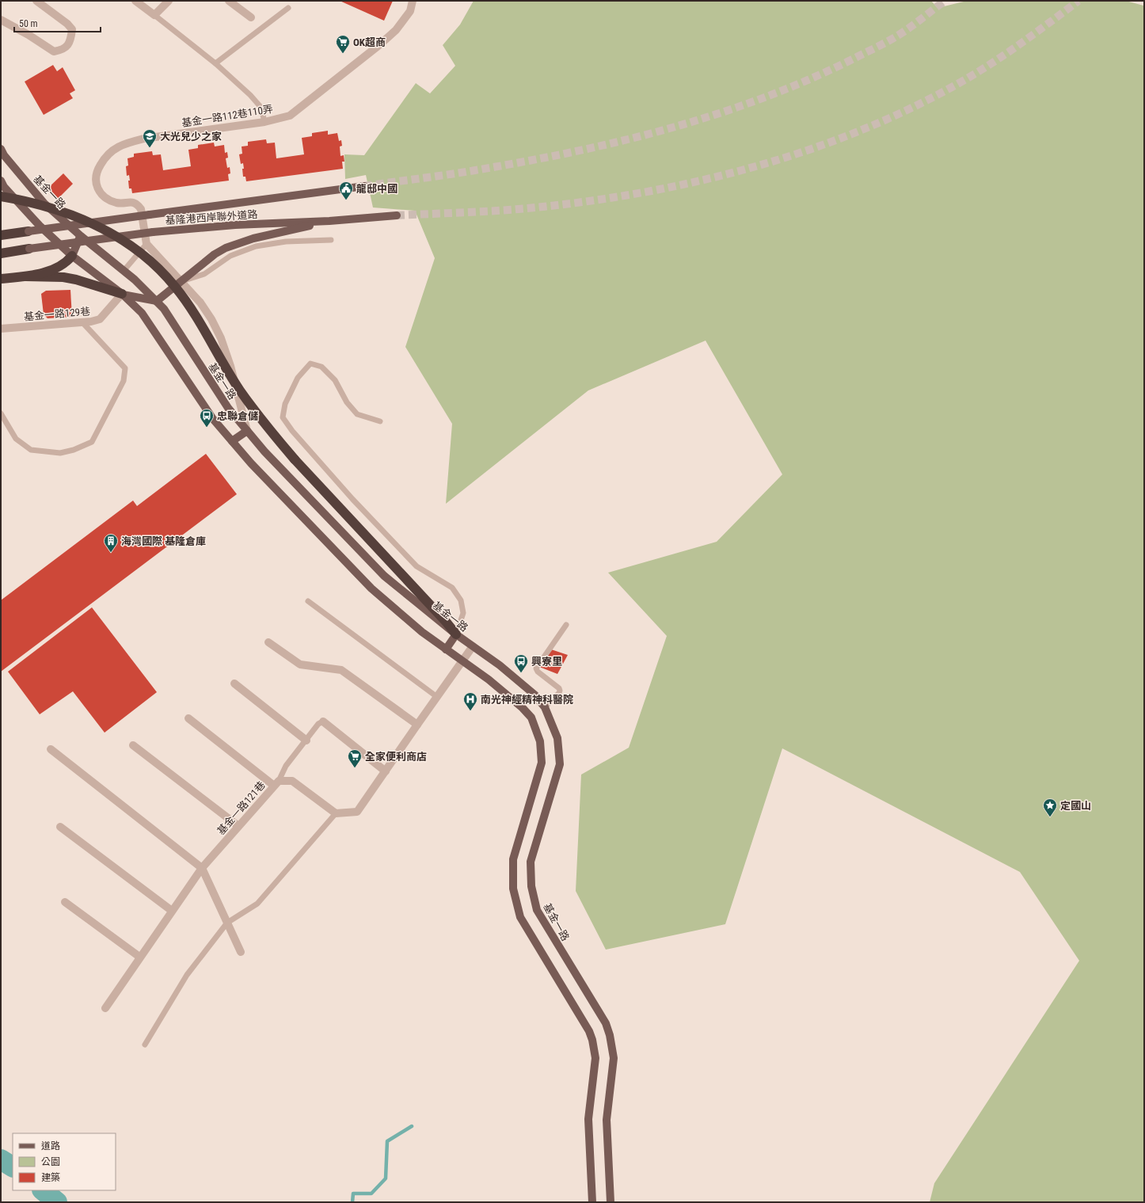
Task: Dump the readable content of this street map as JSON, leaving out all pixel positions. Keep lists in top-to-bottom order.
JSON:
{
  "streets": {
    "main road": ["基金一路", "基隆港西岸聯外道路"],
    "street": ["基金一路112巷110弄", "基金一路129巷", "基金一路121巷"]
  },
  "places": {
    "supermarket": ["OK超商", "全家便利商店"],
    "school or university": ["大光兒少之家"],
    "public building": ["龍邸中國"],
    "bus stop": ["忠聯倉儲", "興寮里"],
    "building": ["海灣國際 基隆倉庫"],
    "hospital": ["南光神經精神科醫院"],
    "place": ["定國山"]
  },
  "legend": ["道路", "公園", "建築"],
  "scale_bar": "50 m"
}
